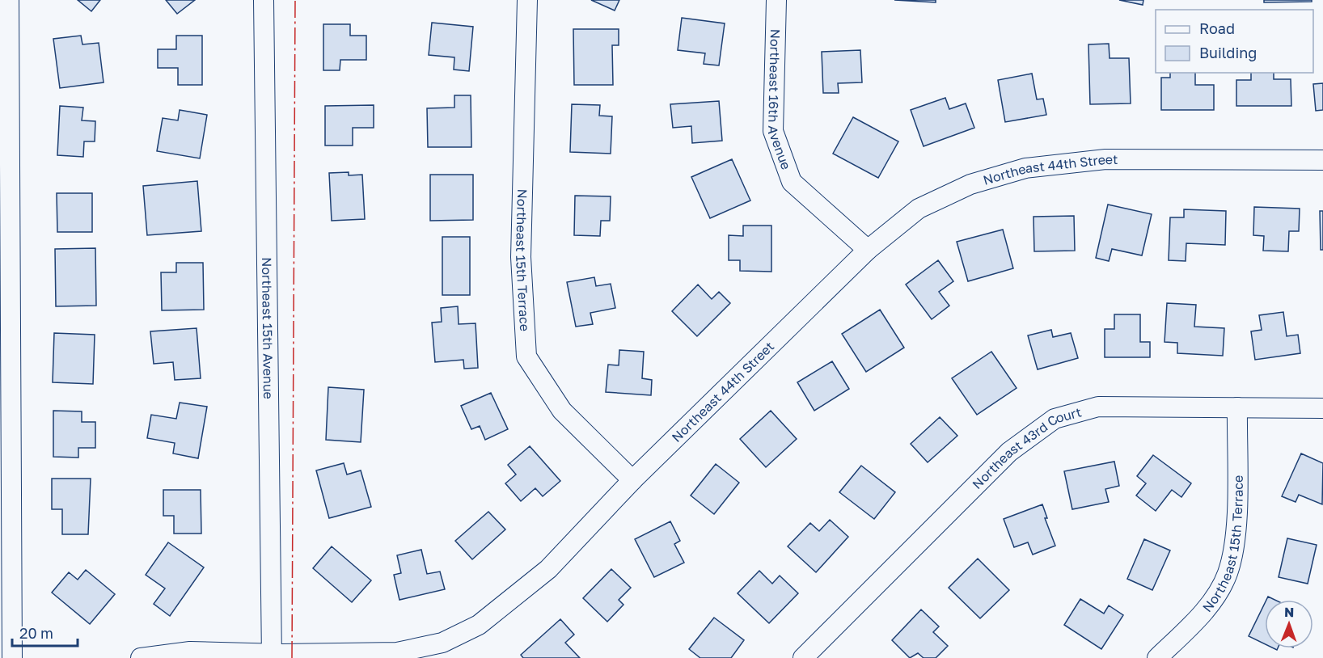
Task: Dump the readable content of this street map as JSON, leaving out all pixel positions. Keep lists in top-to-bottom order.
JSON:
{
  "streets": {
    "street": [
      "Northeast 16th Avenue",
      "Northeast 44th Street",
      "Northeast 15th Terrace",
      "Northeast 15th Avenue",
      "Northeast 43rd Court"
    ]
  },
  "crossings": [
    ["Northeast 16th Avenue", "Northeast 44th Street"],
    ["Northeast 44th Street", "Northeast 15th Terrace"],
    ["Northeast 44th Street", "Northeast 15th Avenue"],
    ["Northeast 15th Terrace", "Northeast 43rd Court"]
  ],
  "legend": ["Road", "Building"],
  "scale_bar": "20 m",
  "north": "top"
}
